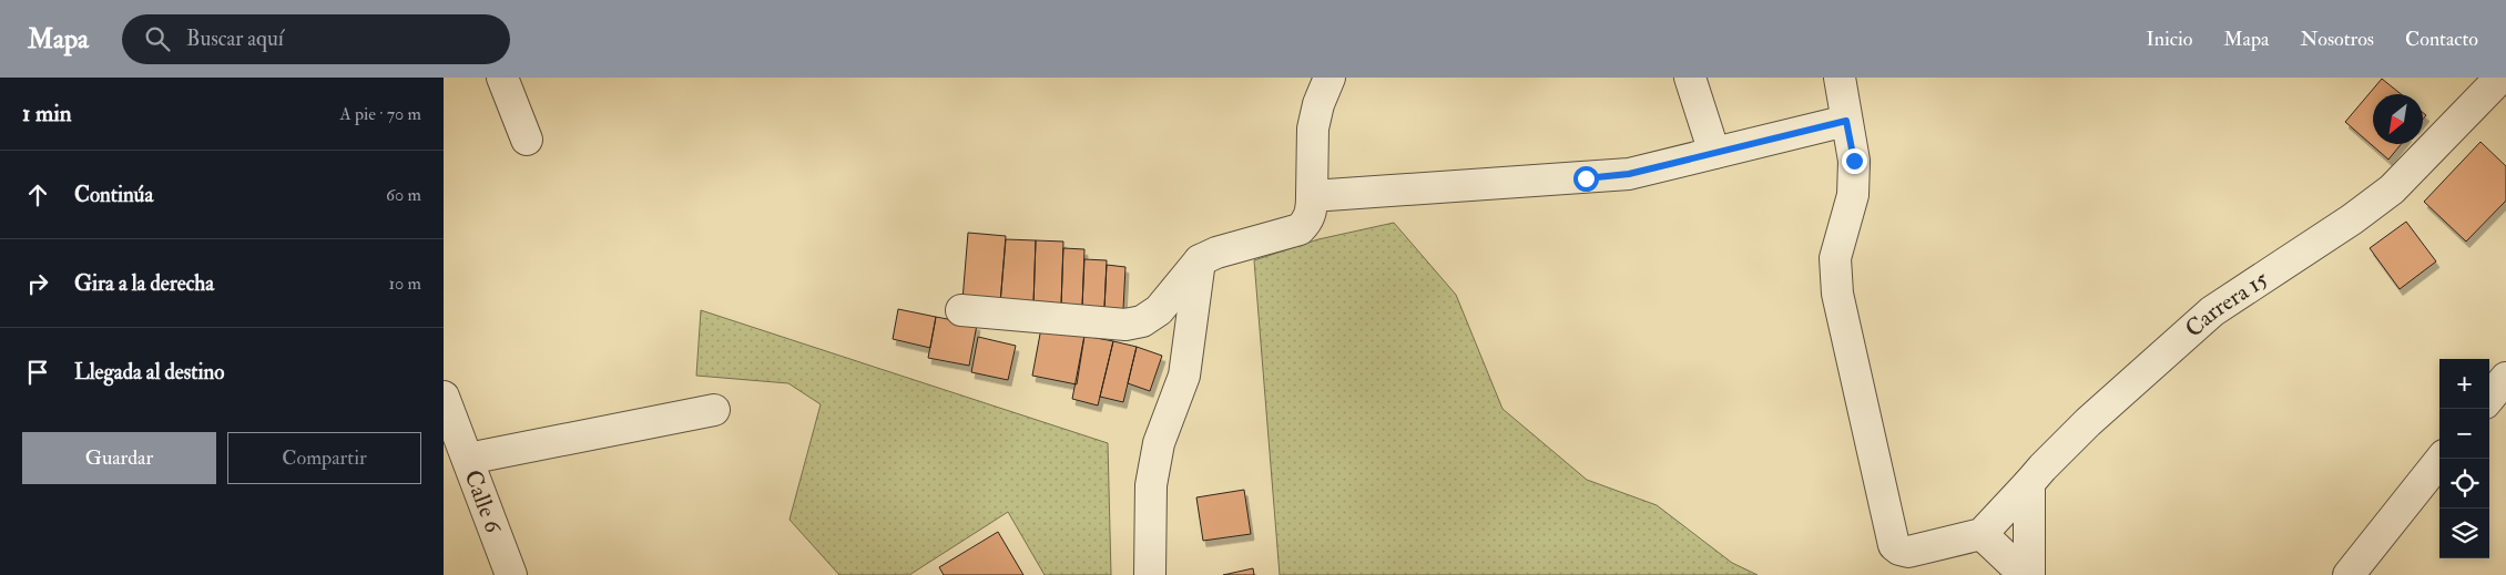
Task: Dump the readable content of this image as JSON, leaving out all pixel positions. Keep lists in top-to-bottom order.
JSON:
{
  "streets": {
    "street": ["Carrera 15", "Calle 6"]
  },
  "north": "bottom left",
  "page": {
    "header": "Mapa",
    "search": "Buscar aquí",
    "nav": [
      "Inicio",
      "Mapa",
      "Nosotros",
      "Contacto"
    ],
    "heading": ["1 min", "A pie · 70 m"],
    "list": [
      ["Continúa", "60 m"],
      ["Gira a la derecha", "10 m"],
      "Llegada al destino"
    ],
    "map_buttons": ["+", "−"],
    "buttons": ["Guardar", "Compartir"]
  }
}
